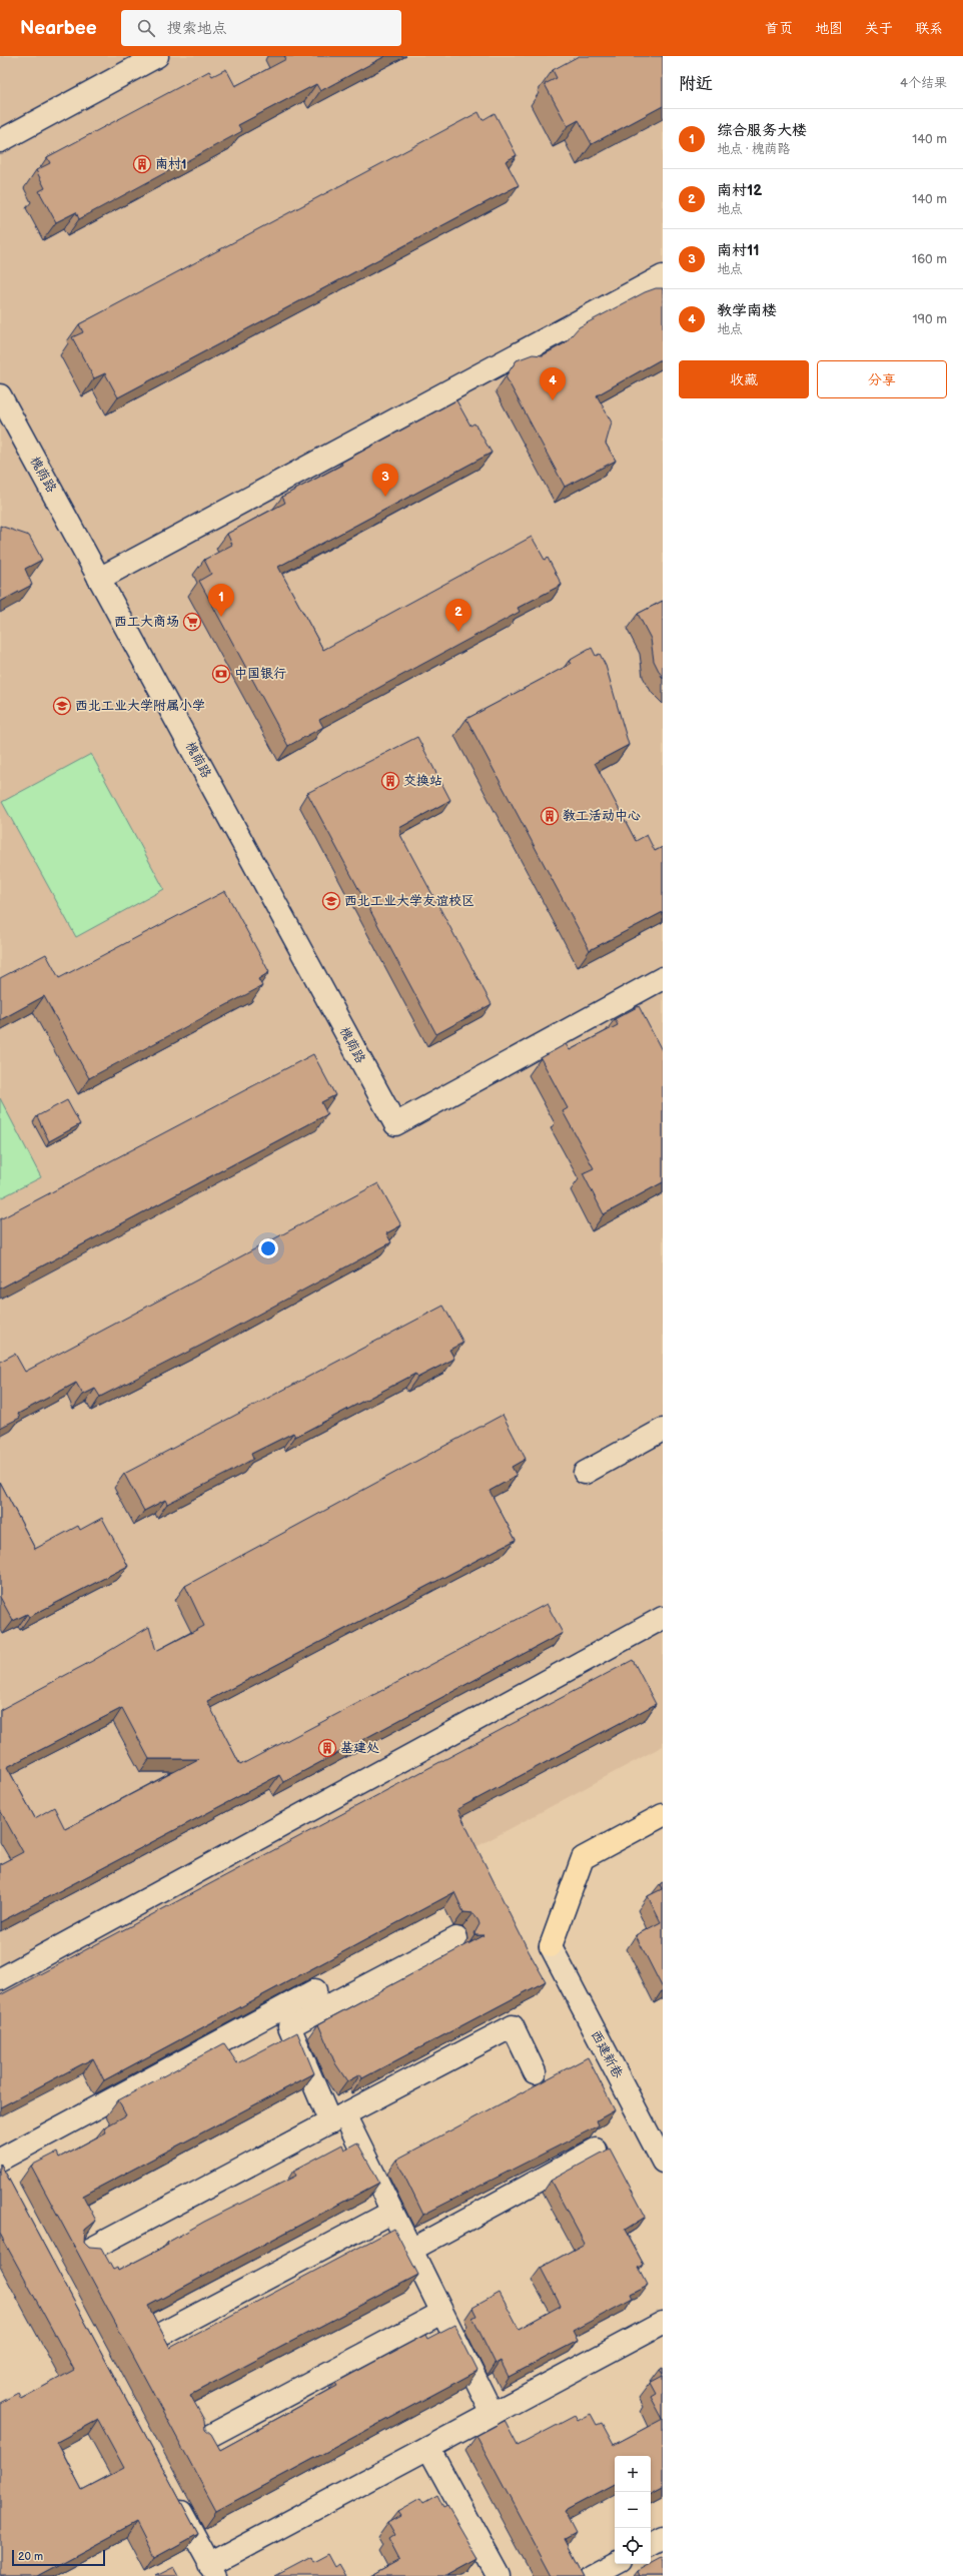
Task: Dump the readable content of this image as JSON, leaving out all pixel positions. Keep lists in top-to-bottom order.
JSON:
{
  "streets": {
    "street": ["槐荫路", "西建新巷"]
  },
  "places": {
    "building": [
      "南村1",
      "交换站",
      "教工活动中心",
      "基建处"
    ],
    "supermarket": ["西工大商场"],
    "bank": ["中国银行"],
    "school or university": ["西北工业大学附属小学", "西北工业大学友谊校区"]
  },
  "scale_bar": "20 m",
  "page": {
    "header": "Nearbee",
    "search": "搜索地点",
    "nav": [
      "首页",
      "地图",
      "关于",
      "联系"
    ],
    "heading": ["附近", "4个结果"],
    "list": [
      {
        "mark": "1",
        "name": "综合服务大楼",
        "note": "地点 · 槐荫路",
        "value": "140 m"
      },
      {
        "mark": "2",
        "name": "南村12",
        "note": "地点",
        "value": "140 m"
      },
      {
        "mark": "3",
        "name": "南村11",
        "note": "地点",
        "value": "160 m"
      },
      {
        "mark": "4",
        "name": "教学南楼",
        "note": "地点",
        "value": "190 m"
      }
    ],
    "buttons": ["收藏", "分享"],
    "pins": [
      "4",
      "3",
      "1",
      "2"
    ],
    "map_buttons": ["+", "−"],
    "scale": "20 m"
  }
}
